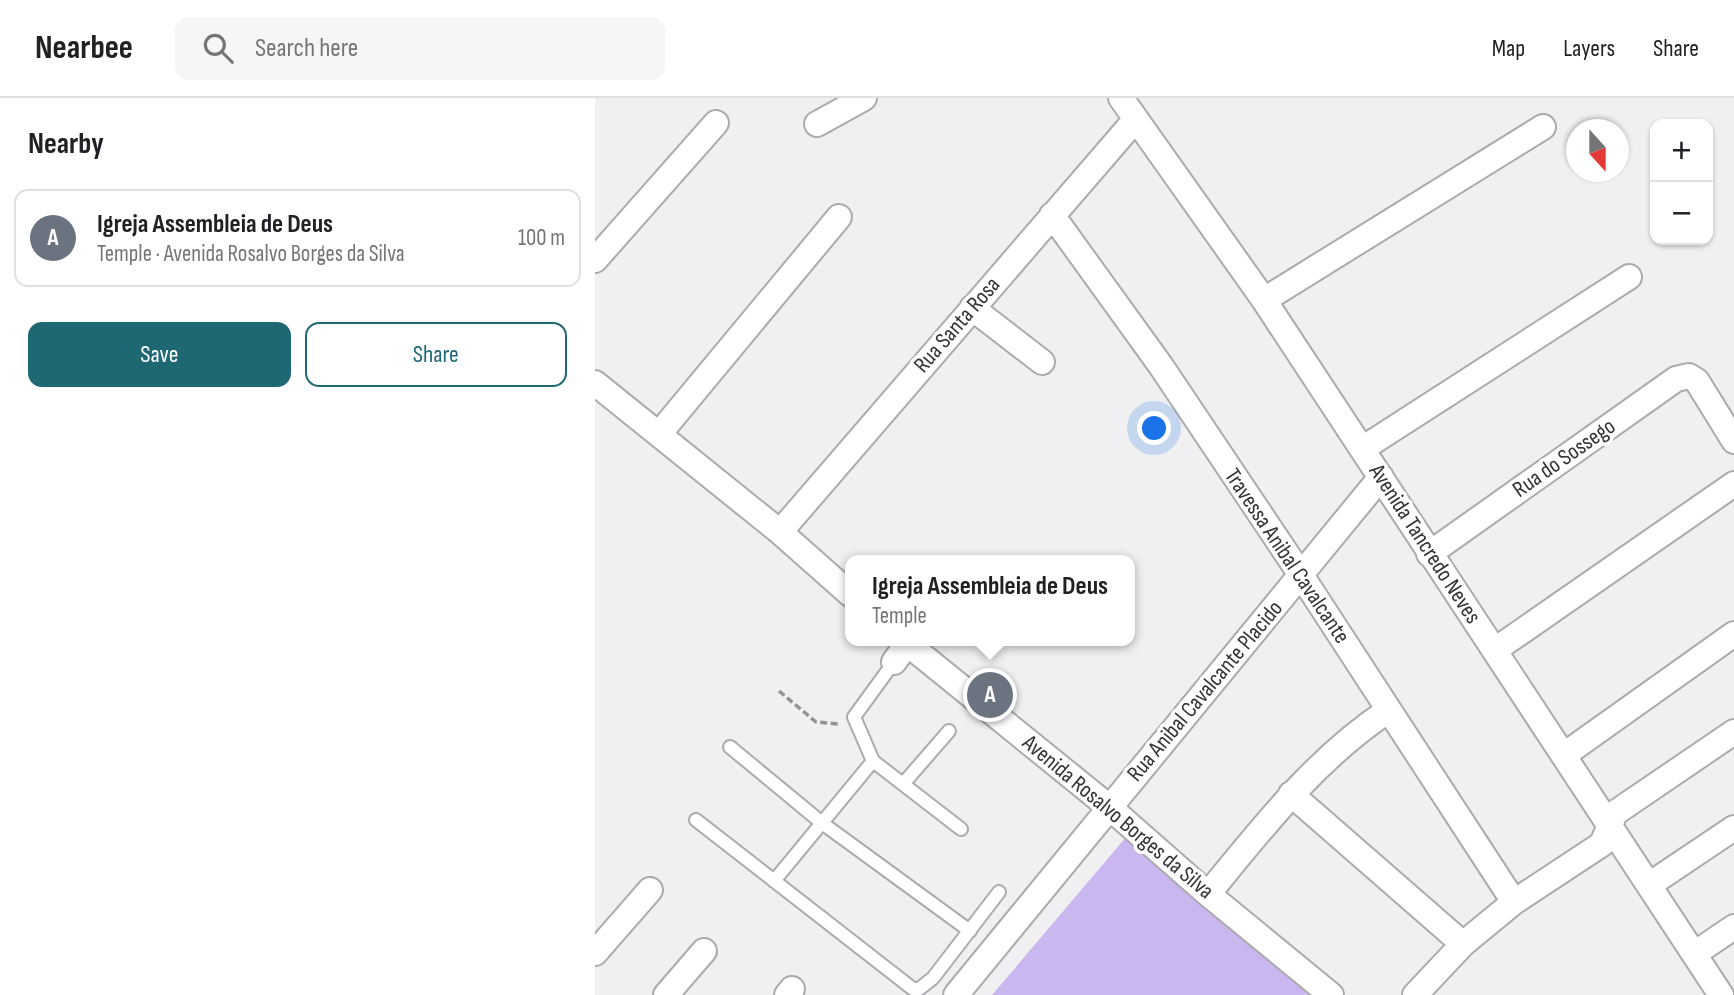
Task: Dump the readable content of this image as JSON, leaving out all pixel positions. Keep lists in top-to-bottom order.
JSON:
{
  "streets": {
    "street": [
      "Rua Santa Rosa",
      "Rua do Sossego",
      "Avenida Tancredo Neves",
      "Travessa Anibal Cavalcante",
      "Rua Anibal Cavalcante Placido",
      "Avenida Rosalvo Borges da Silva"
    ]
  },
  "crossings": [
    ["Rua Santa Rosa", "Avenida Tancredo Neves"],
    ["Rua Santa Rosa", "Travessa Anibal Cavalcante"],
    ["Rua do Sossego", "Avenida Tancredo Neves"],
    ["Avenida Tancredo Neves", "Rua Anibal Cavalcante Placido"],
    ["Travessa Anibal Cavalcante", "Rua Anibal Cavalcante Placido"],
    ["Rua Anibal Cavalcante Placido", "Avenida Rosalvo Borges da Silva"]
  ],
  "north": "bottom",
  "page": {
    "header": "Nearbee",
    "search": "Search here",
    "nav": ["Map", "Layers", "Share"],
    "heading": "Nearby",
    "map_buttons": ["+", "−"],
    "list": [
      {
        "mark": "A",
        "name": "Igreja Assembleia de Deus",
        "note": "Temple · Avenida Rosalvo Borges da Silva",
        "value": "100 m"
      }
    ],
    "buttons": ["Save", "Share"],
    "popup": ["Igreja Assembleia de Deus", "Temple"],
    "pins": "A"
  }
}
